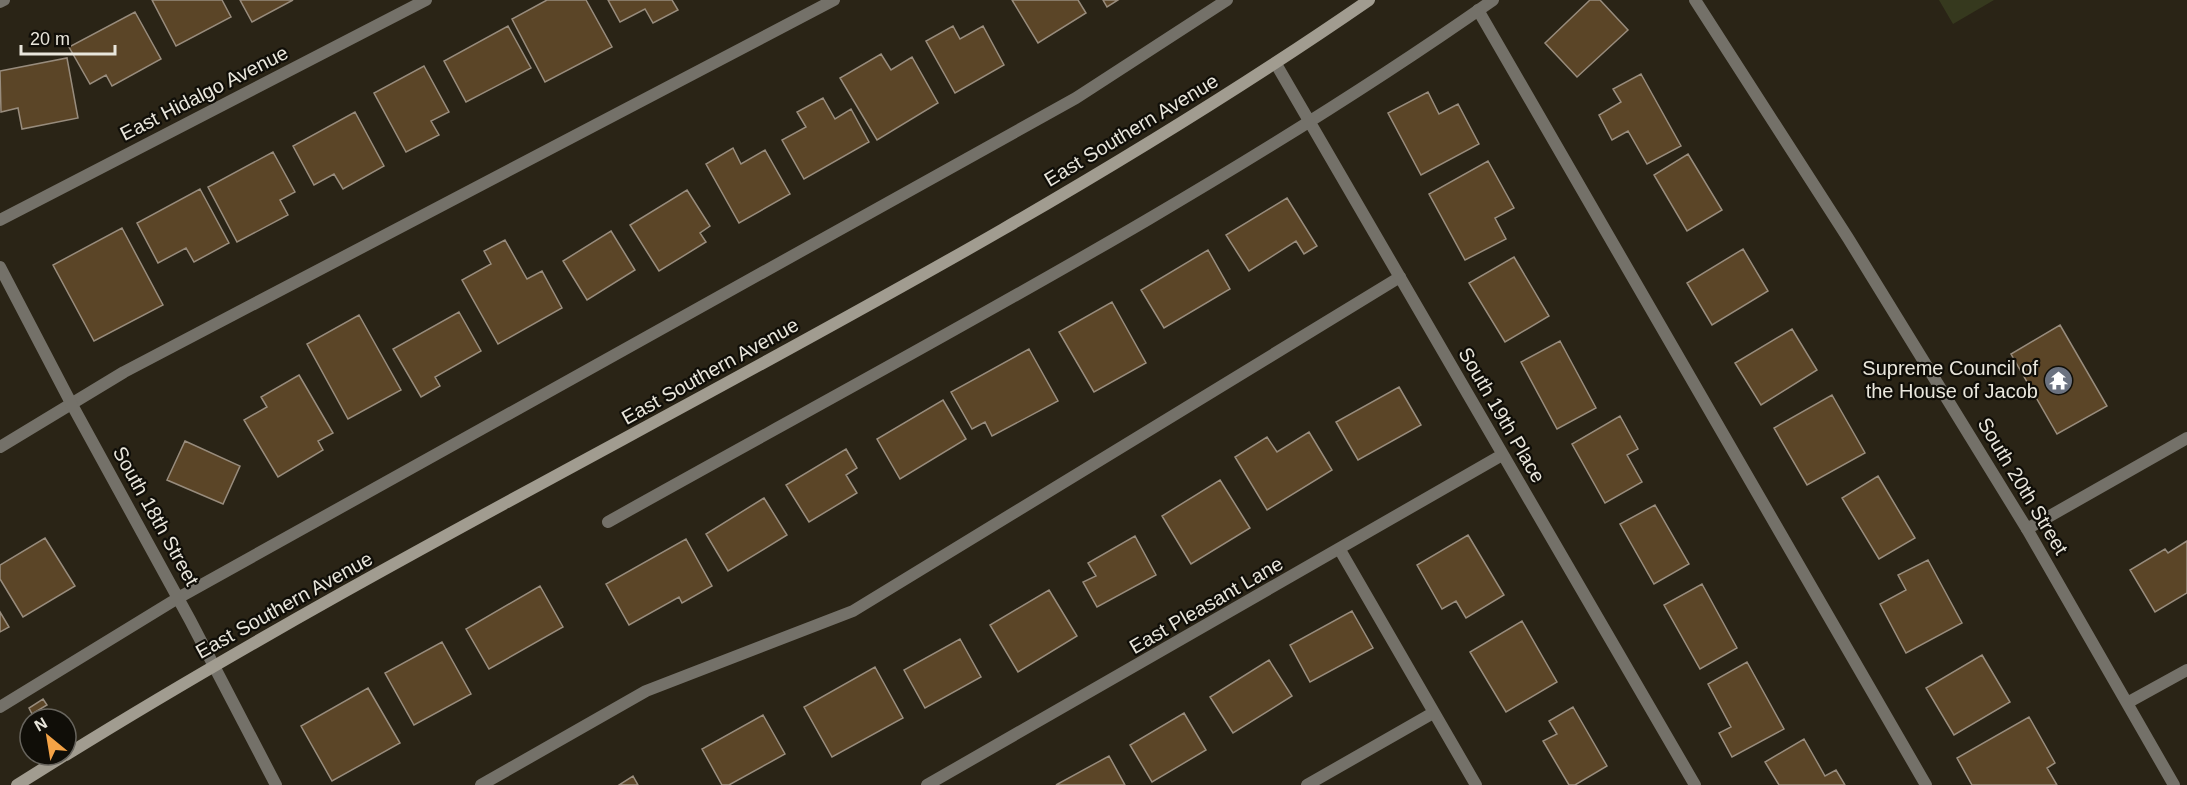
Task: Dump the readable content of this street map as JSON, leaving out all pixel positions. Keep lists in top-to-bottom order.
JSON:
{
  "streets": {
    "main road": ["East Southern Avenue"],
    "street": [
      "East Hidalgo Avenue",
      "South 19th Place",
      "South 20th Street",
      "South 18th Street",
      "East Pleasant Lane"
    ]
  },
  "crossings": [
    ["East Southern Avenue", "South 19th Place"],
    ["East Southern Avenue", "South 18th Street"],
    ["South 19th Place", "East Pleasant Lane"]
  ],
  "places": {
    "temple": ["Supreme Council of the House of Jacob"]
  },
  "scale_bar": "20 m",
  "north": "top left"
}
